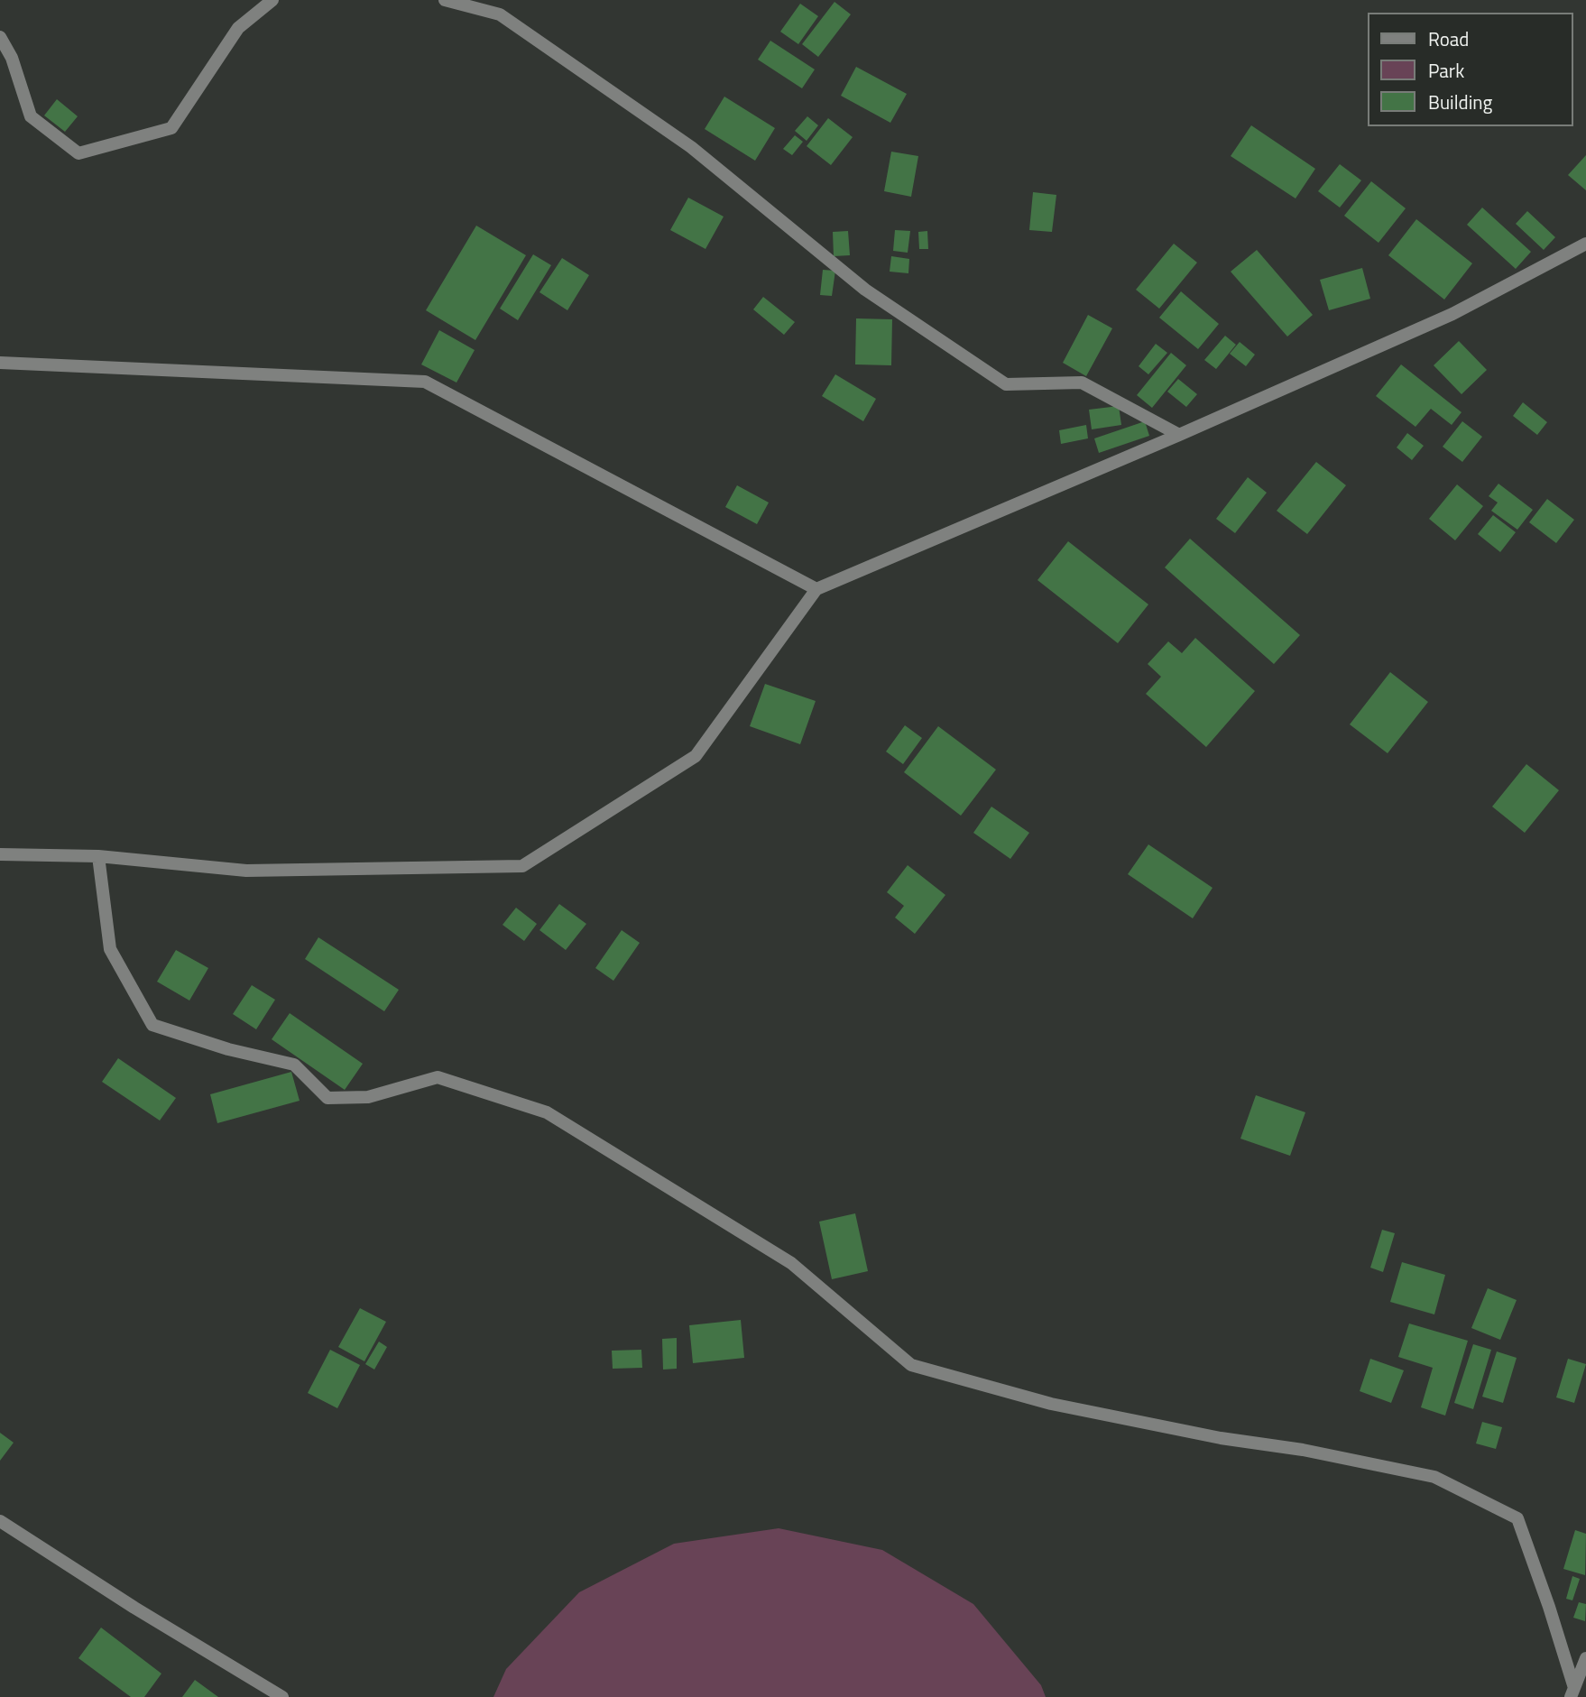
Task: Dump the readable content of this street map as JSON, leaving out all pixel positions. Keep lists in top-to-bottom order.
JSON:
{
  "legend": ["Road", "Park", "Building"]
}
